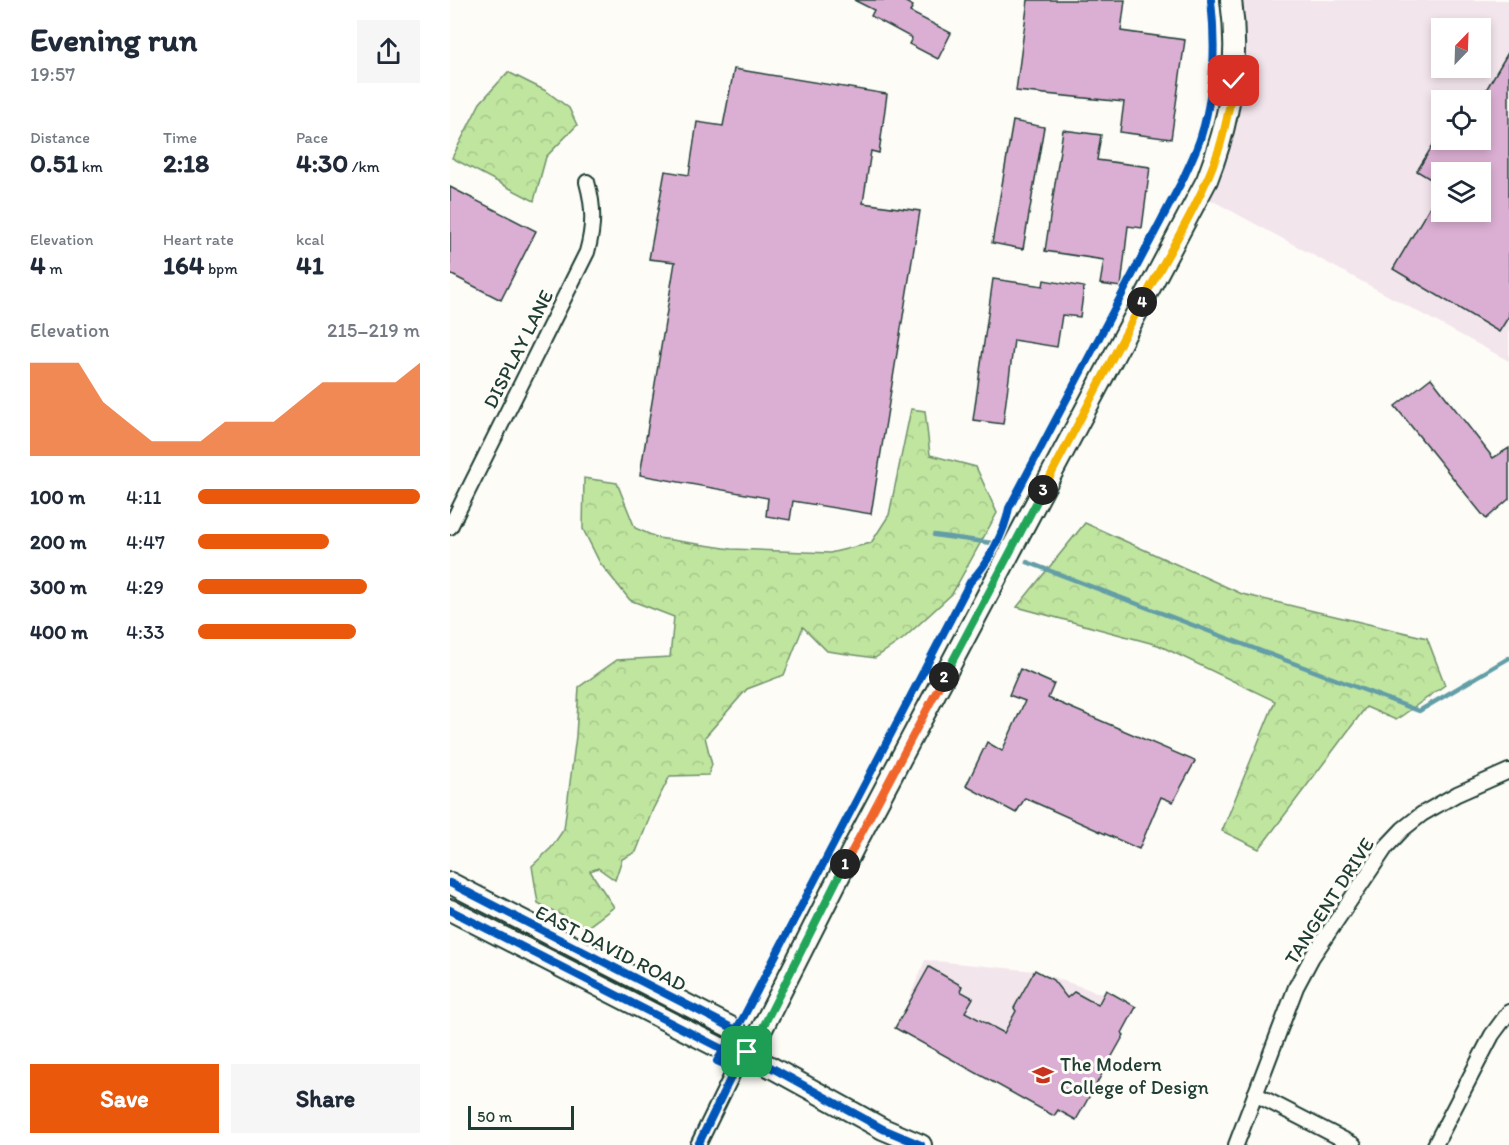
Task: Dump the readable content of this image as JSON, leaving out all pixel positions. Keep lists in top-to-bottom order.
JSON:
{
  "streets": {
    "street": ["DISPLAY LANE", "TANGENT DRIVE", "EAST DAVID ROAD"]
  },
  "places": {
    "school or university": ["The Modern College of Design"]
  },
  "scale_bar": "50 m",
  "north": "top right",
  "page": {
    "heading": ["Evening run", "19:57"],
    "stats": [
      ["Distance", "0.51 km"],
      ["Time", "2:18"],
      ["Pace", "4:30 /km"],
      ["Elevation", "4 m"],
      ["Heart rate", "164 bpm"],
      ["kcal", "41"]
    ],
    "pins": [
      "4",
      "3",
      "2",
      "1"
    ],
    "chart": ["Elevation", "215–219 m"],
    "list": [
      {
        "name": "100 m",
        "note": "4:11"
      },
      {
        "name": "200 m",
        "note": "4:47"
      },
      {
        "name": "300 m",
        "note": "4:29"
      },
      {
        "name": "400 m",
        "note": "4:33"
      }
    ],
    "buttons": ["Save", "Share"],
    "scale": "50 m"
  }
}
